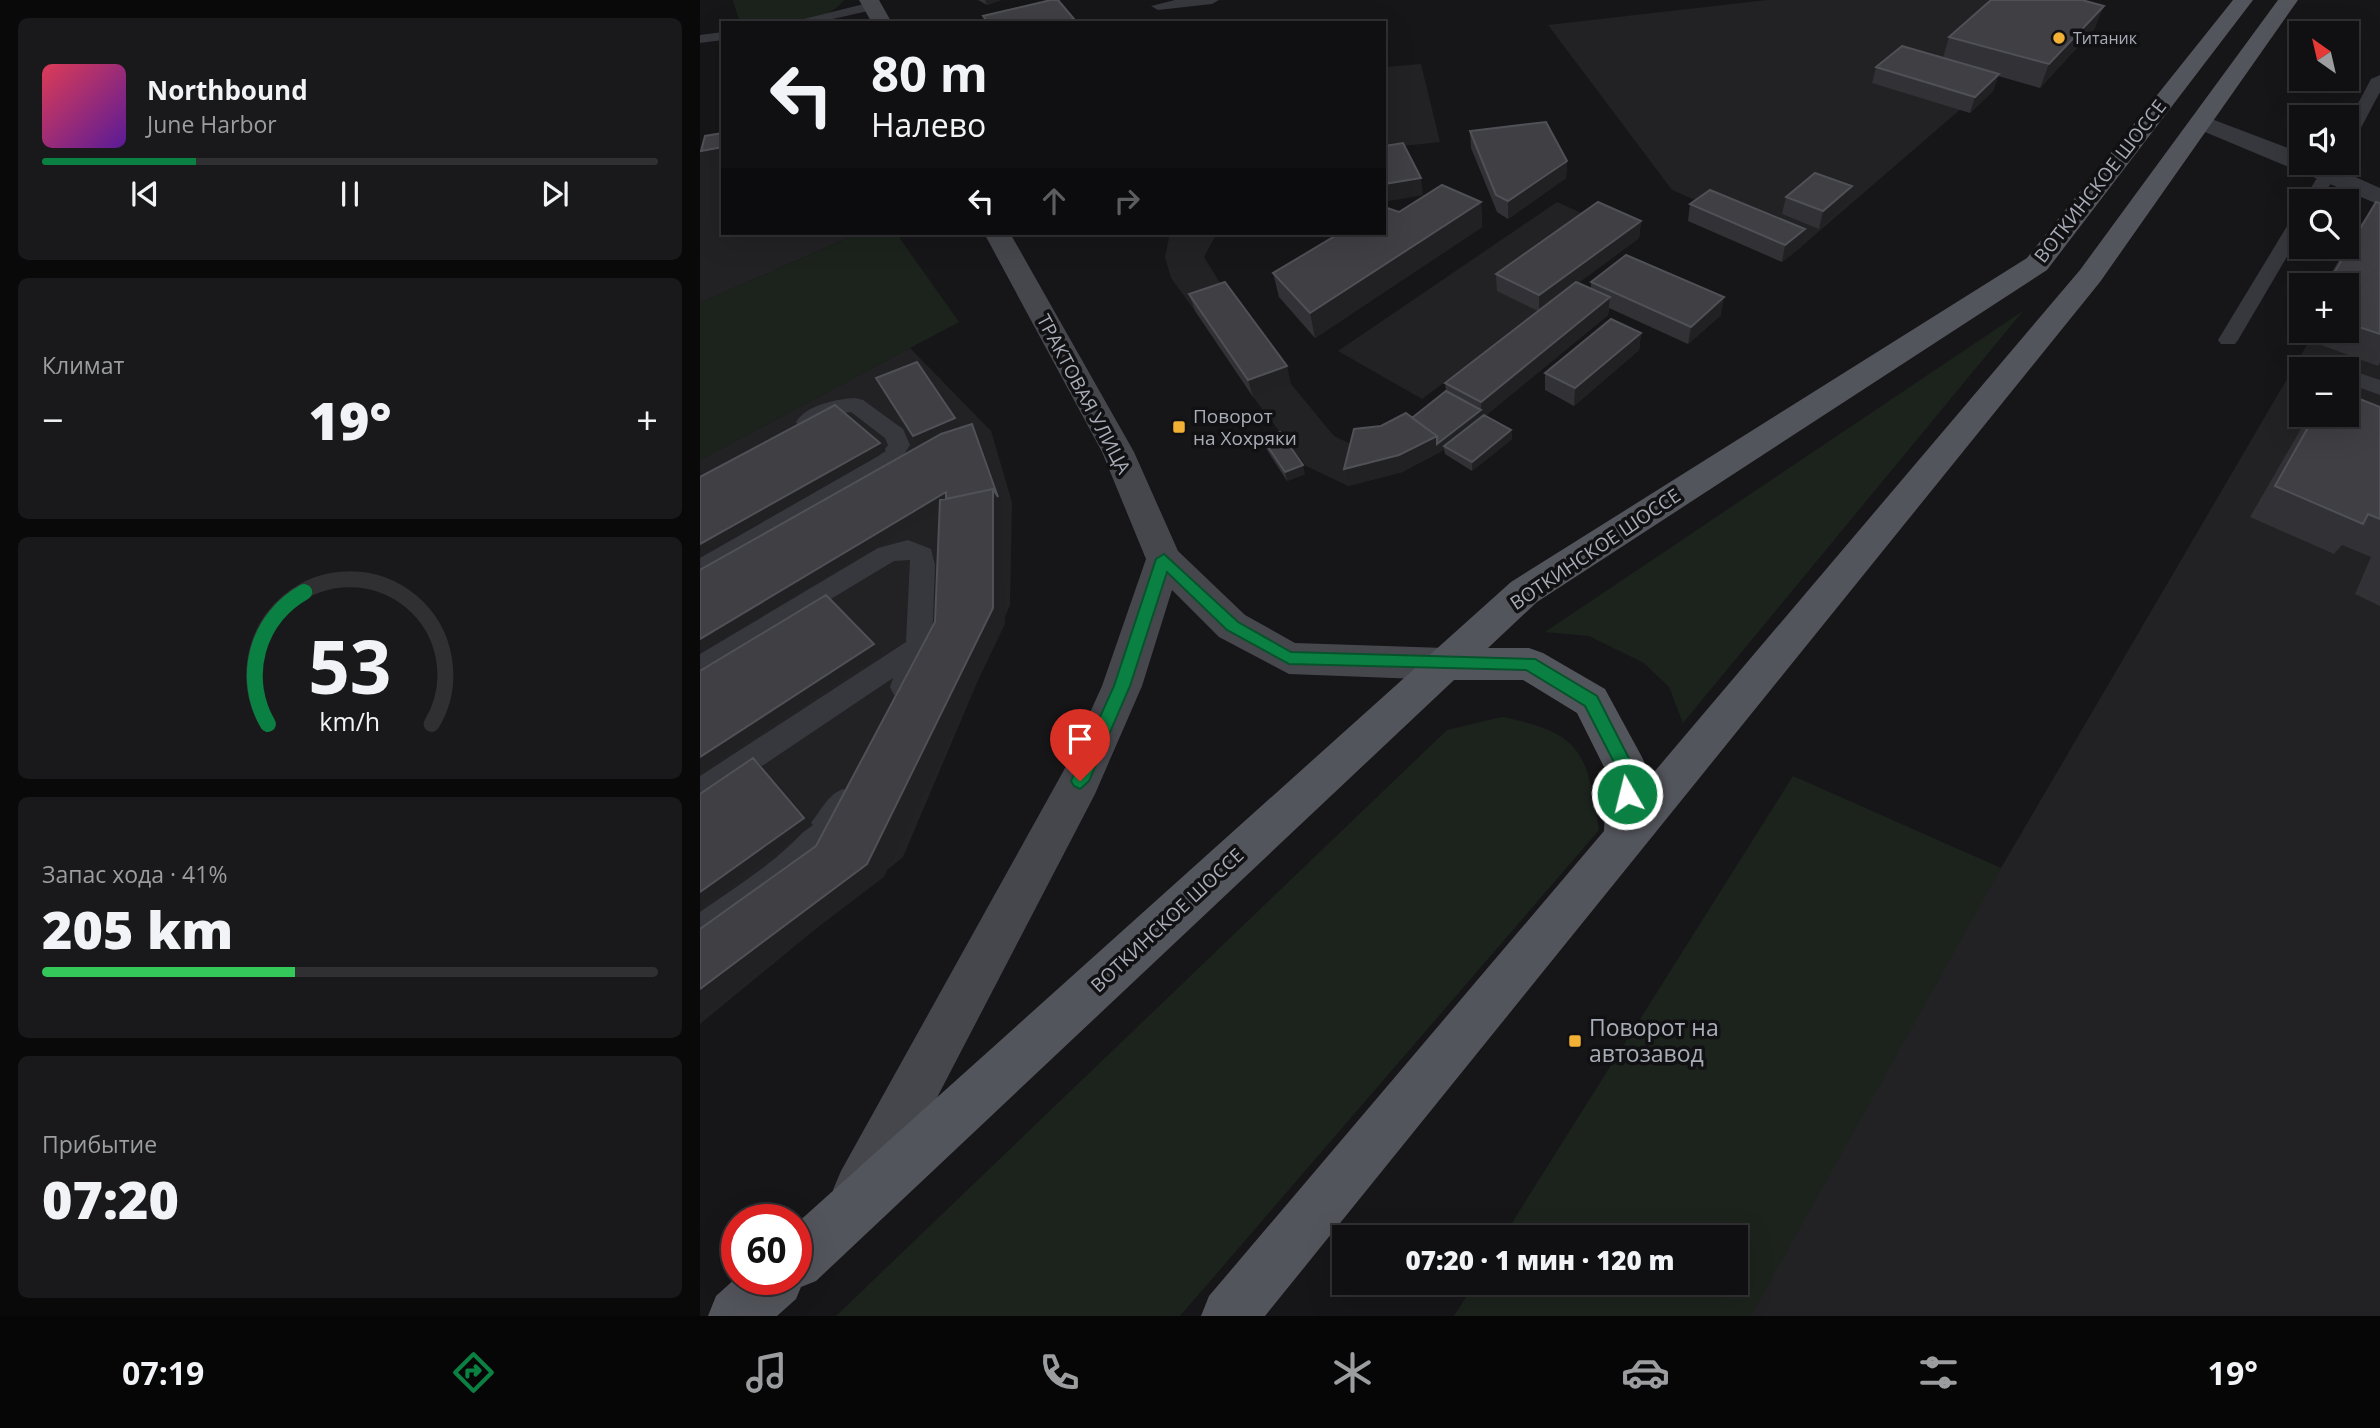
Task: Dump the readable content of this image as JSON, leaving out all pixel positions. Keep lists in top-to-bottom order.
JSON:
{
  "streets": {
    "main road": ["ВОТКИНСКОЕ ШОССЕ"],
    "street": ["ТРАКТОВАЯ УЛИЦА"]
  },
  "places": {
    "other": ["Титаник"],
    "transit": ["Поворот на Хохряки", "Поворот на автозавод"]
  },
  "north": "top left",
  "page": {
    "map_buttons": ["+", "−"],
    "turn": ["80 m", "Налево"],
    "song": ["Northbound", "June Harbor"],
    "tile": [
      "Климат",
      ["Запас хода · 41%", "205 km"],
      ["Прибытие", "07:20"]
    ],
    "heat": ["−", "19°", "+"],
    "limit": "60",
    "trip": "07:20 · 1 мин · 120 m",
    "tabs": ["07:19", "19°"],
    "gauge": ["53", "km/h"]
  }
}
